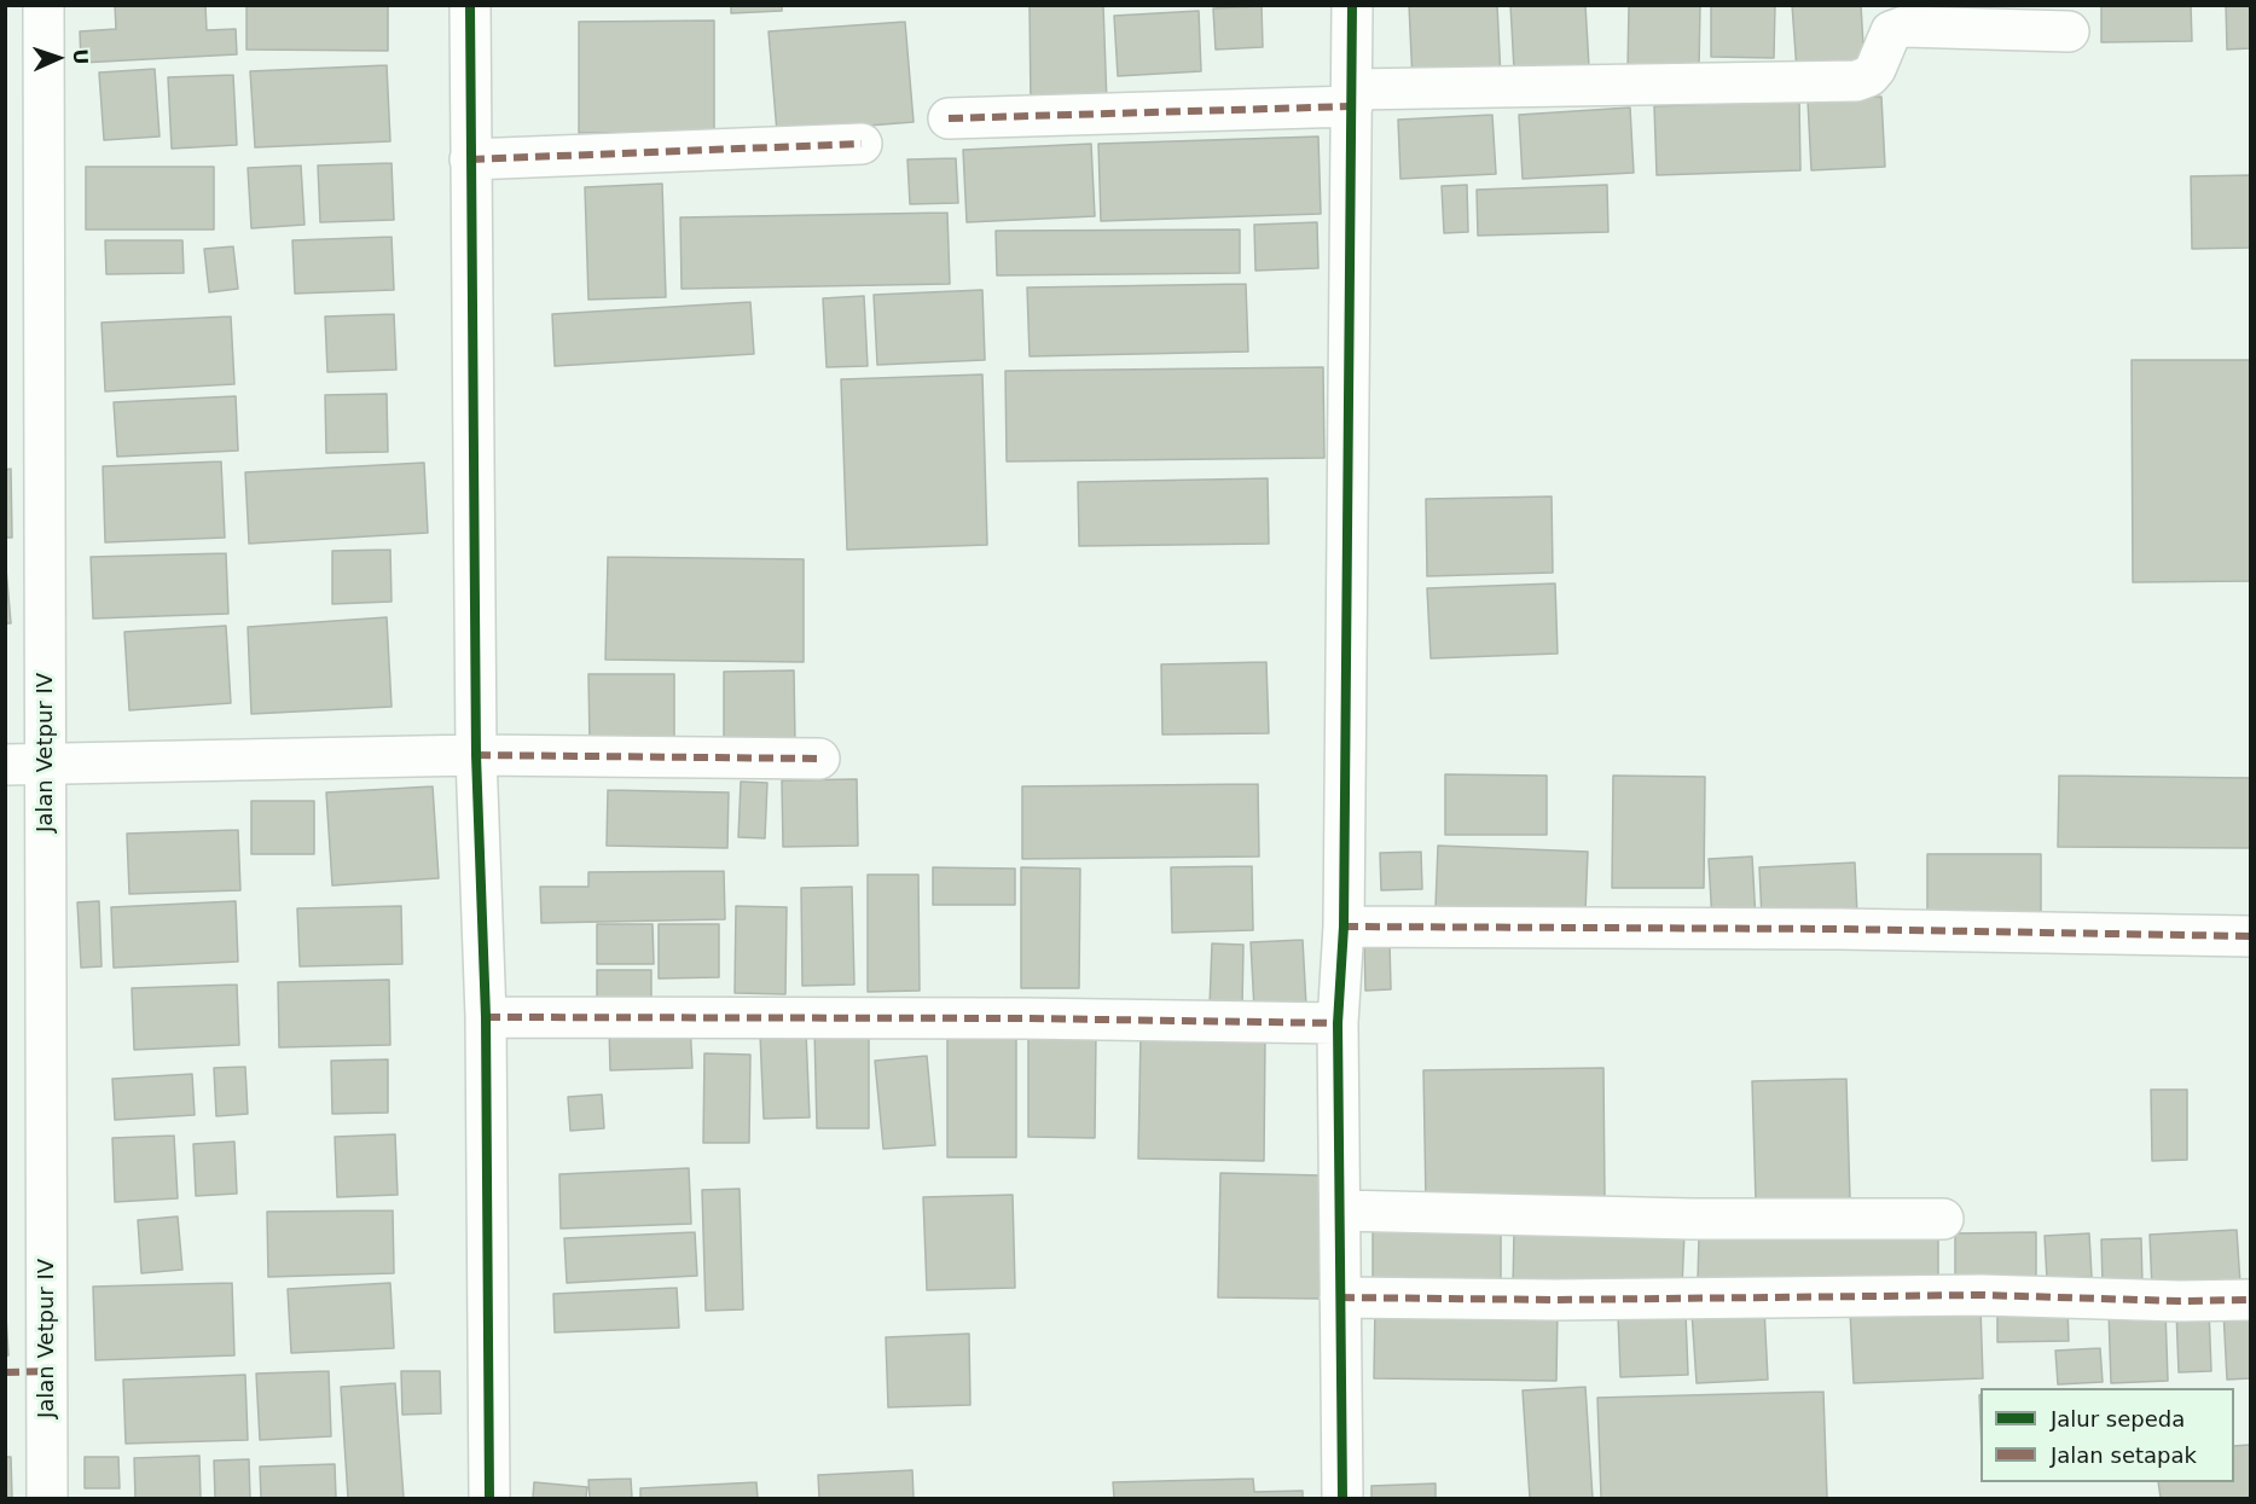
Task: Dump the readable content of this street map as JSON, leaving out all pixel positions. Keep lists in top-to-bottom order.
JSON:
{
  "streets": {
    "street": ["Jalan Vetpur IV"]
  },
  "legend": ["Jalur sepeda", "Jalan setapak"],
  "north": "right"
}
